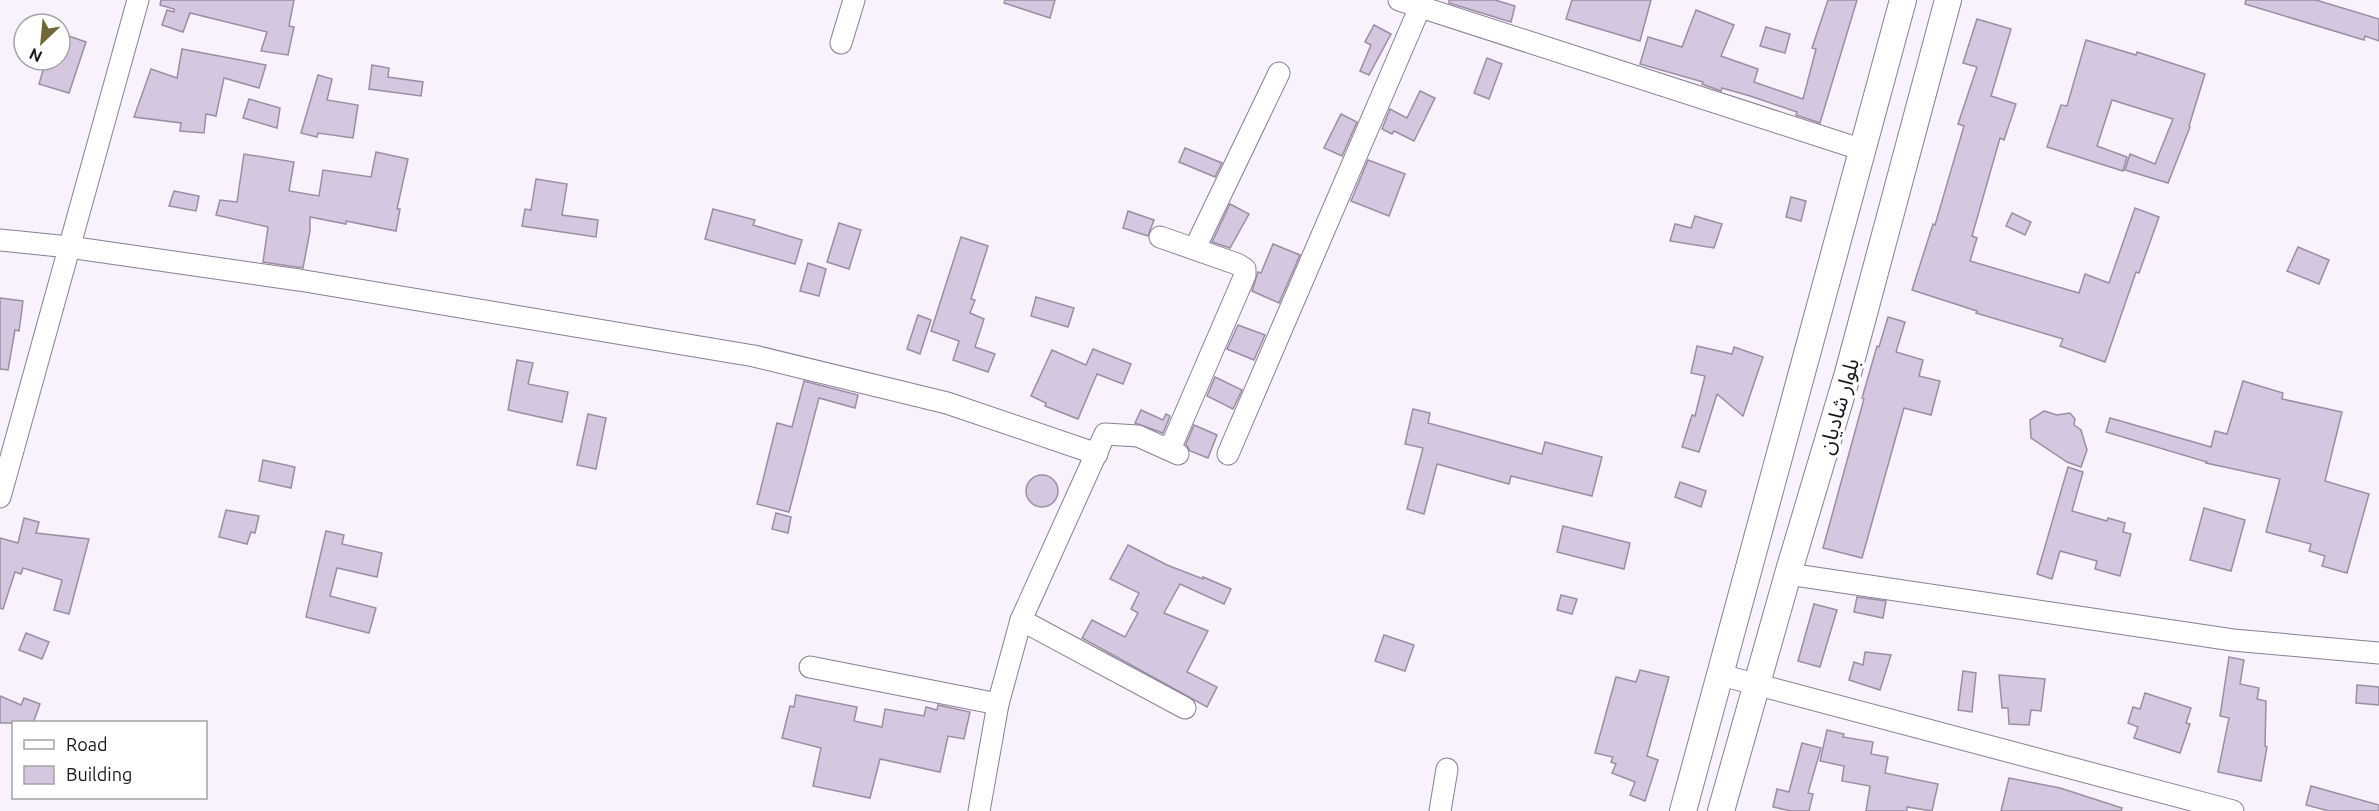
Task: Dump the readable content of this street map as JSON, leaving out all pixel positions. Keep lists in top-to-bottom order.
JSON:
{
  "streets": {
    "main road": ["بلوار شادیان"]
  },
  "legend": ["Road", "Building"],
  "north": "bottom left"
}
